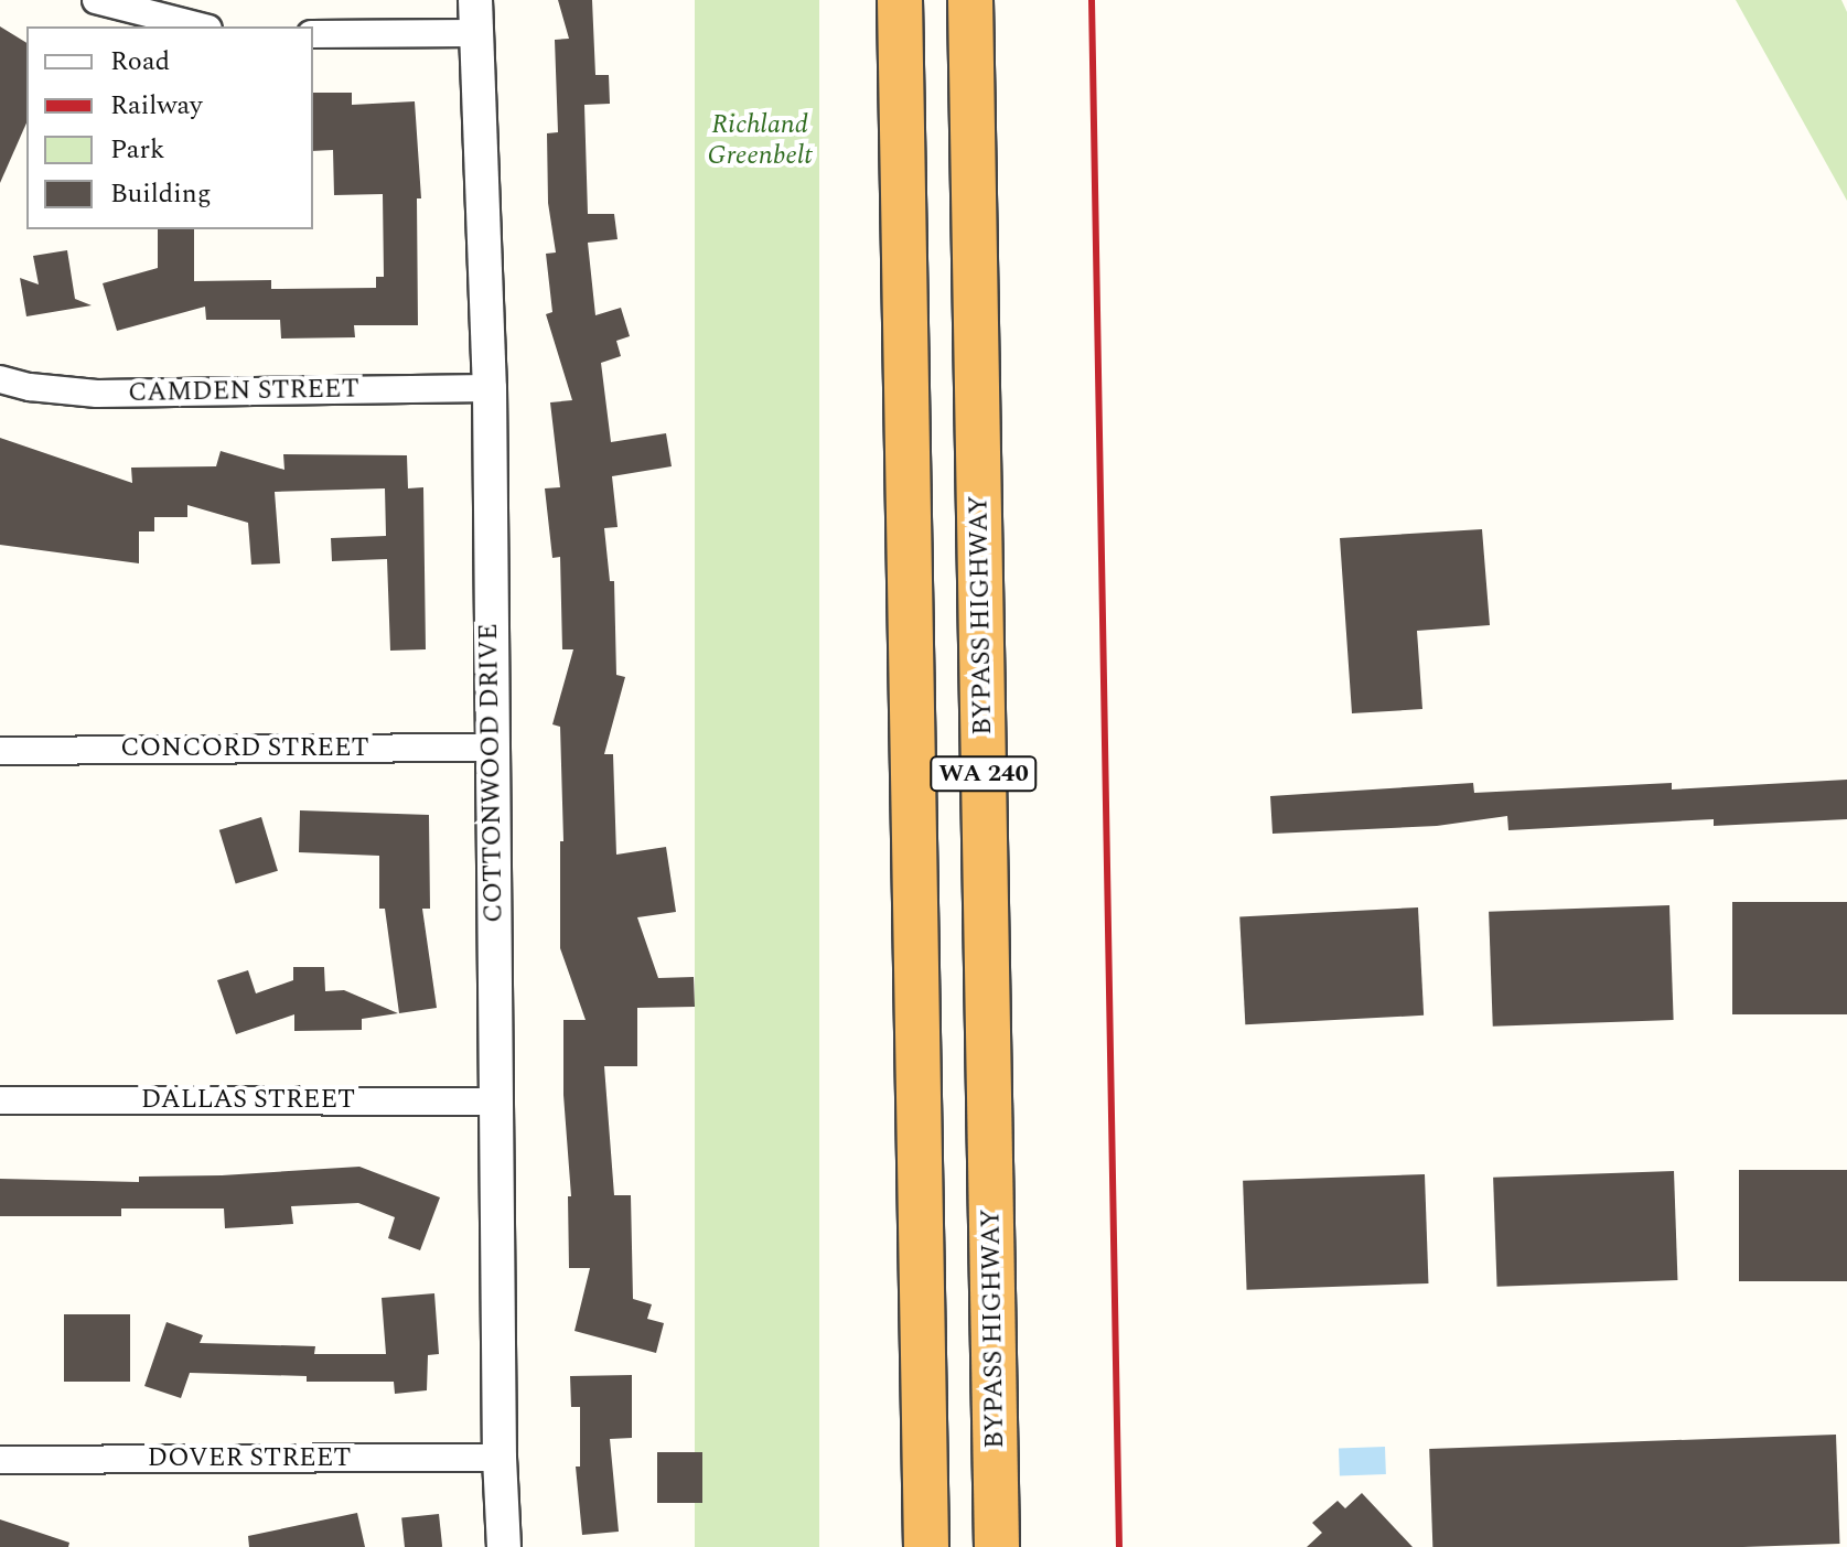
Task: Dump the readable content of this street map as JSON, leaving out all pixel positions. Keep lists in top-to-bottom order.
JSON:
{
  "streets": {
    "highway": ["BYPASS HIGHWAY", "WA 240"],
    "street": [
      "CAMDEN STREET",
      "CONCORD STREET",
      "COTTONWOOD DRIVE",
      "DALLAS STREET",
      "DOVER STREET"
    ]
  },
  "crossings": [
    ["CAMDEN STREET", "COTTONWOOD DRIVE"],
    ["CONCORD STREET", "COTTONWOOD DRIVE"],
    ["COTTONWOOD DRIVE", "DALLAS STREET"],
    ["COTTONWOOD DRIVE", "DOVER STREET"]
  ],
  "parks": ["Richland Greenbelt"],
  "legend": [
    "Road",
    "Railway",
    "Park",
    "Building"
  ]
}
